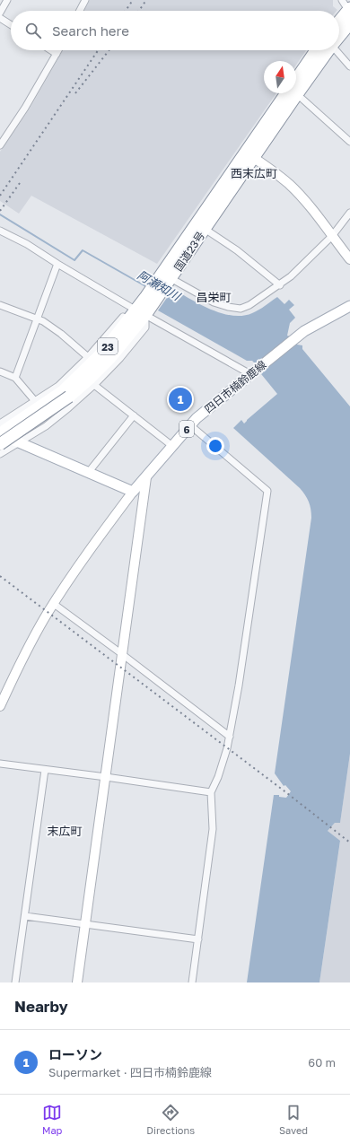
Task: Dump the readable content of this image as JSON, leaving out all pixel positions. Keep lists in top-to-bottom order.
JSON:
{
  "streets": {
    "highway": ["国道23号", "23"],
    "main road": ["四日市楠鈴鹿線", "6"]
  },
  "districts": ["西末広町", "昌栄町", "末広町"],
  "water": ["阿瀬知川"],
  "north": "top",
  "page": {
    "search": "Search here",
    "pins": "1",
    "heading": "Nearby",
    "list": [
      {
        "mark": "1",
        "name": "ローソン",
        "note": "Supermarket · 四日市楠鈴鹿線",
        "value": "60 m"
      }
    ],
    "nav": ["Map", "Directions", "Saved"]
  }
}
